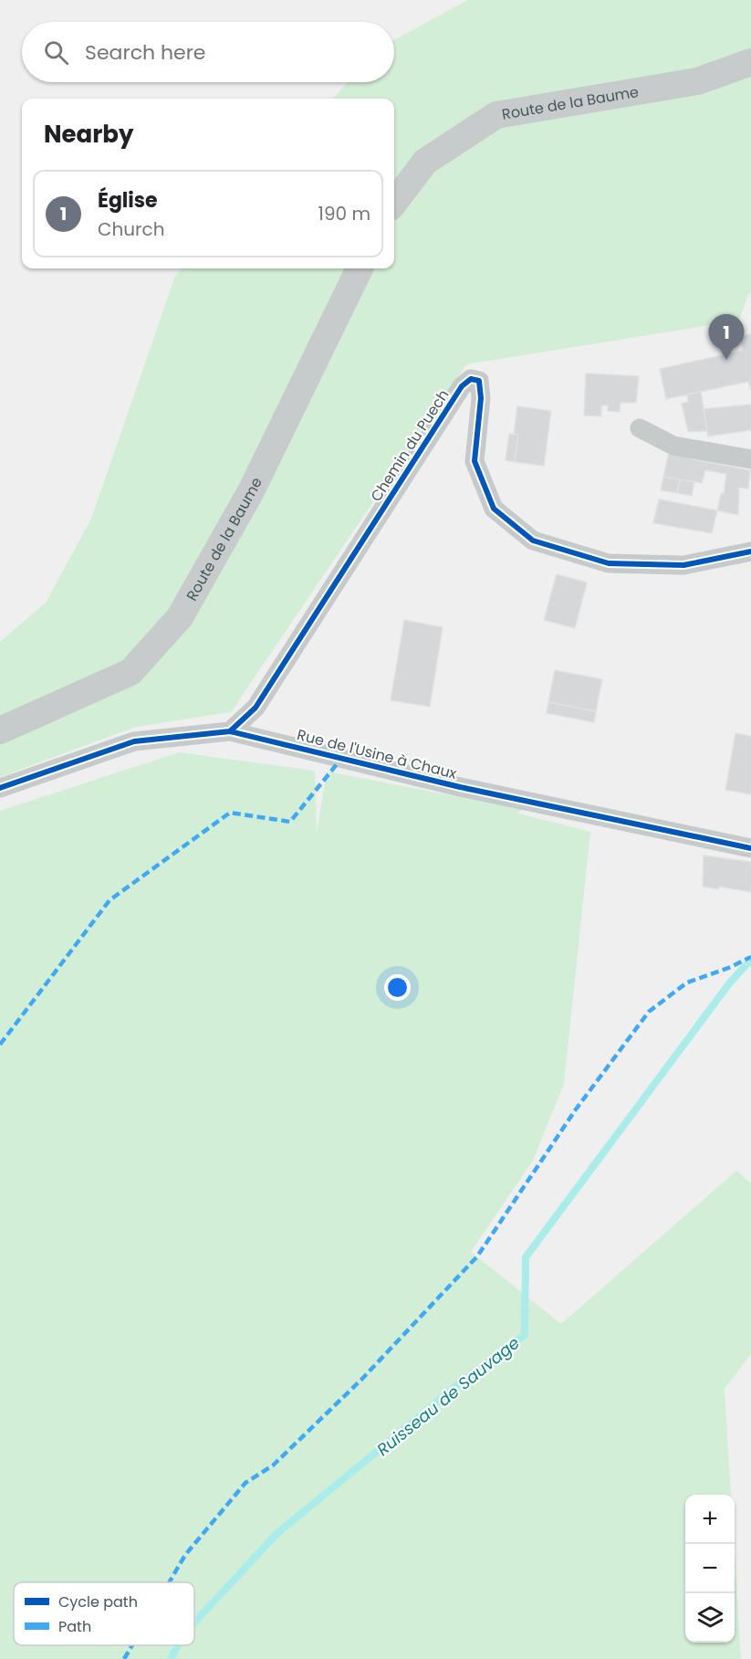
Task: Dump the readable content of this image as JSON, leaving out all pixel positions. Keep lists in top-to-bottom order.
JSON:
{
  "streets": {
    "main road": ["Route de la Baume"],
    "street": ["Chemin du Puech", "Rue de l'Usine à Chaux"]
  },
  "crossings": [
    ["Chemin du Puech", "Rue de l'Usine à Chaux"]
  ],
  "water": ["Ruisseau de Sauvage"],
  "legend": ["Cycle path", "Path"],
  "page": {
    "search": "Search here",
    "heading": "Nearby",
    "list": [
      {
        "mark": "1",
        "name": "Église",
        "note": "Church",
        "value": "190 m"
      }
    ],
    "pins": "1",
    "map_buttons": ["+", "−"]
  }
}
